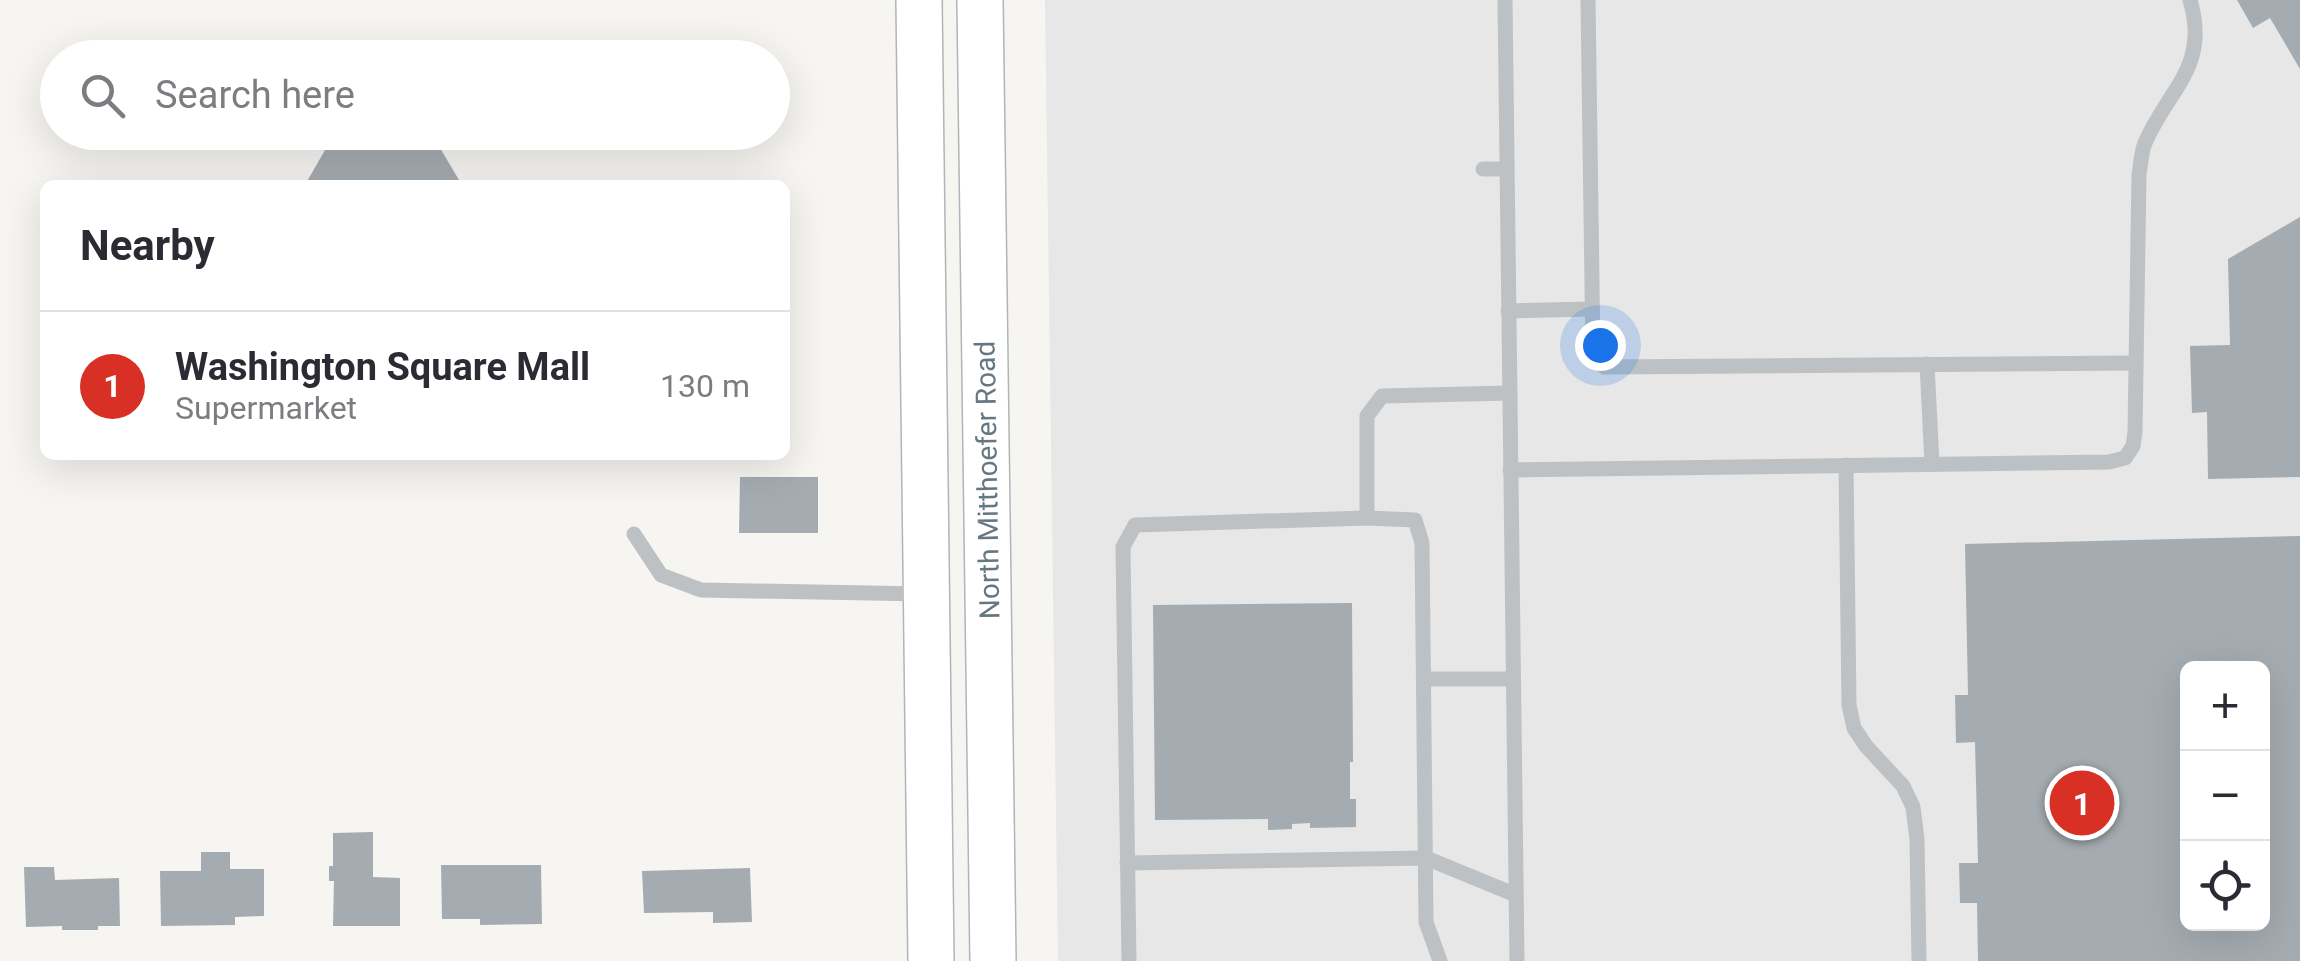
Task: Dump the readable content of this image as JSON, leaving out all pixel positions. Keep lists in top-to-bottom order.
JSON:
{
  "streets": {
    "main road": ["North Mitthoefer Road"]
  },
  "page": {
    "search": "Search here",
    "heading": "Nearby",
    "list": [
      {
        "mark": "1",
        "name": "Washington Square Mall",
        "note": "Supermarket",
        "value": "130 m"
      }
    ],
    "map_buttons": ["+", "−"],
    "pins": "1"
  }
}
